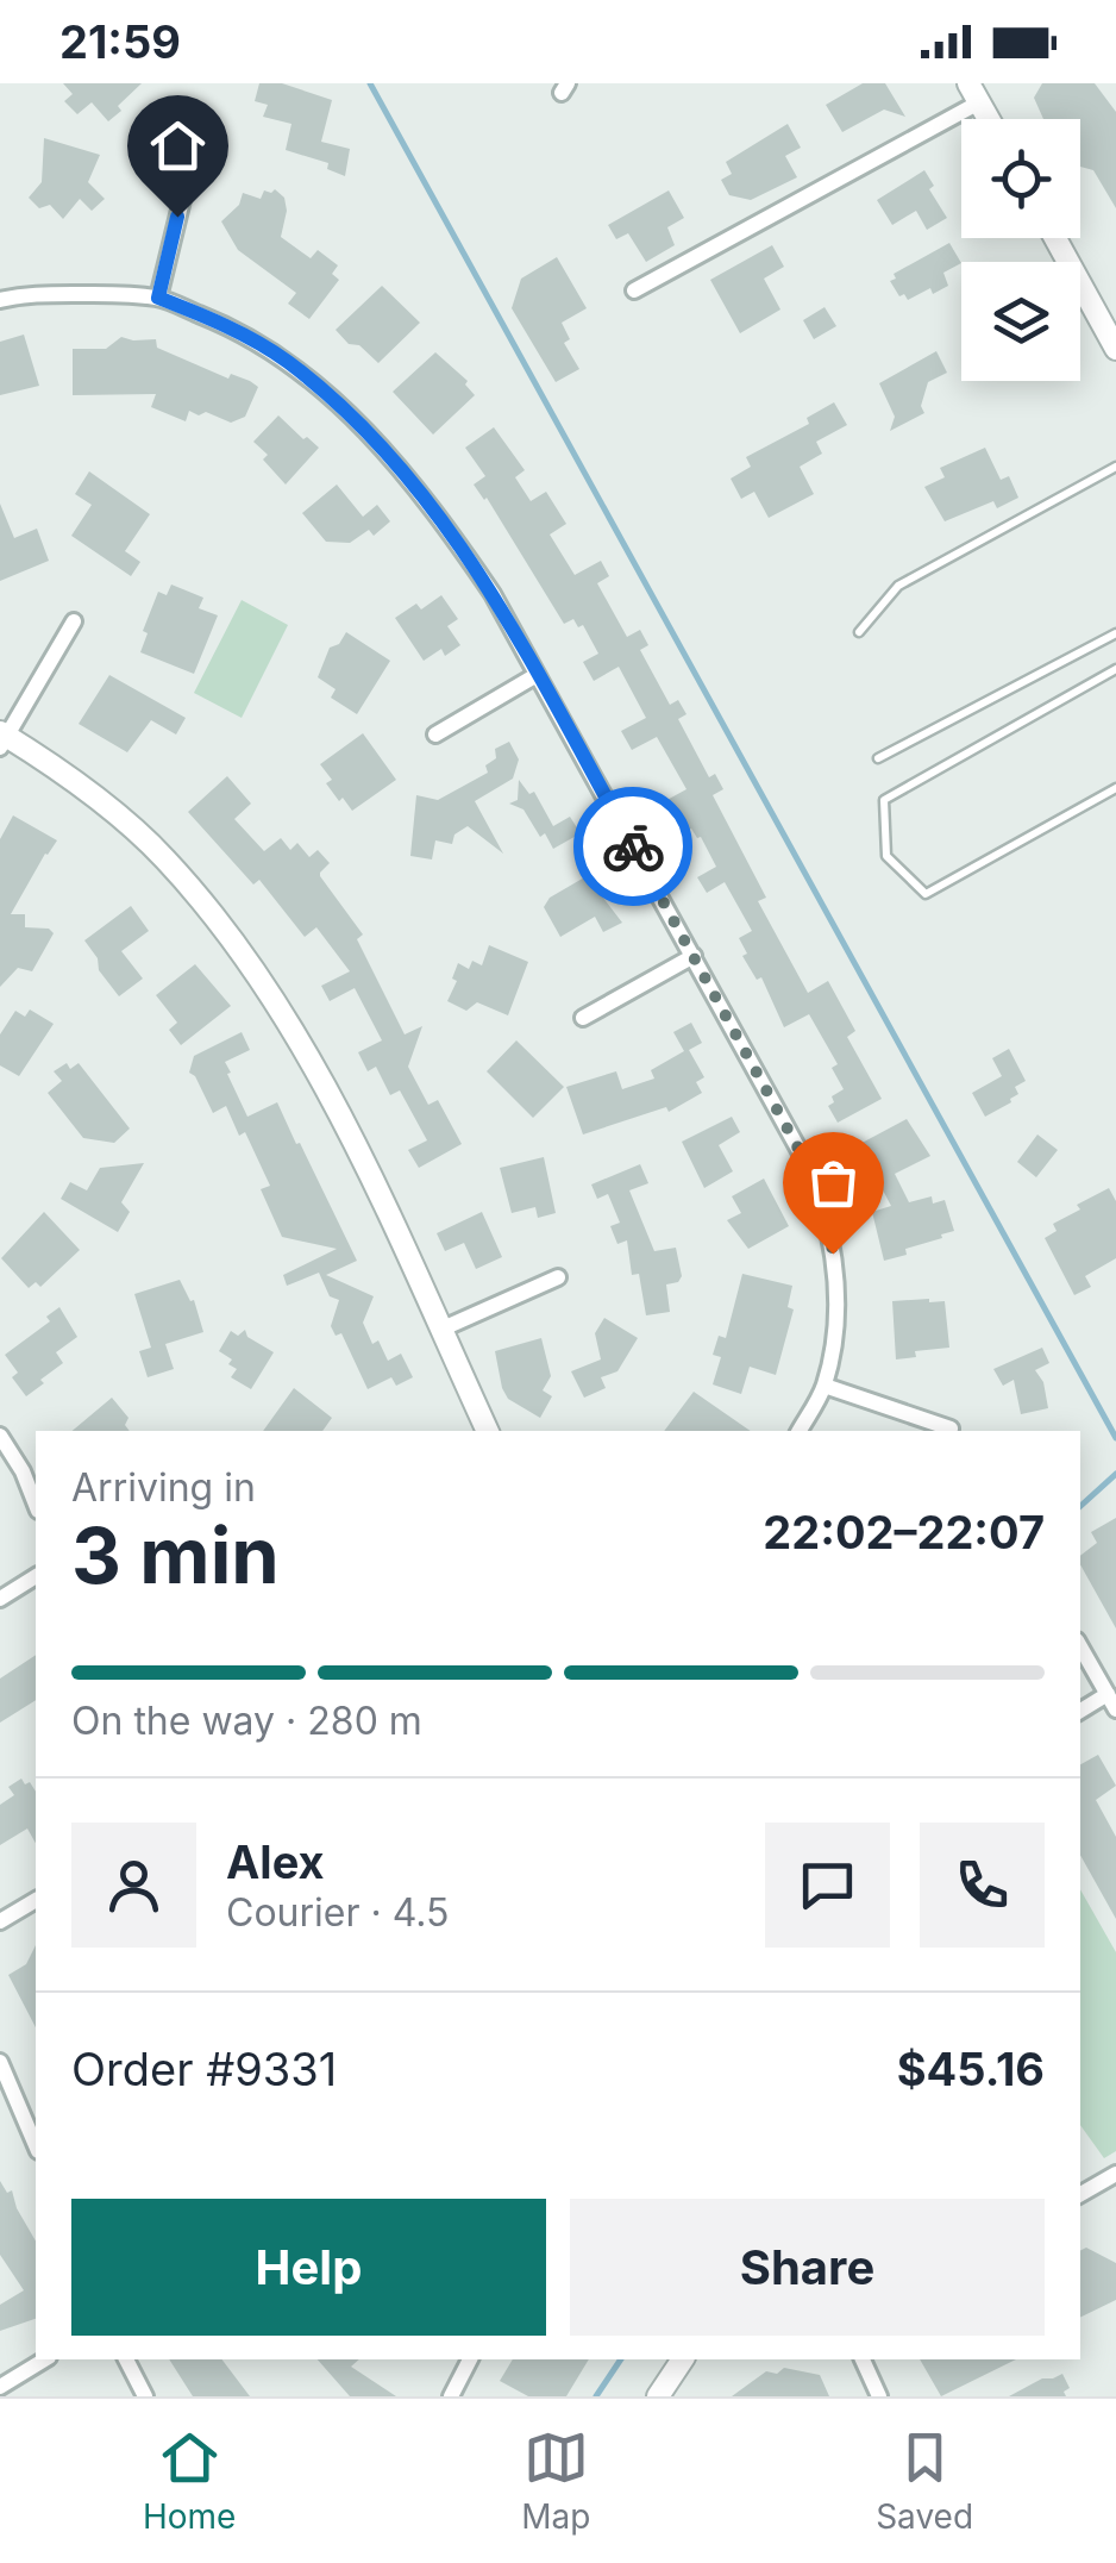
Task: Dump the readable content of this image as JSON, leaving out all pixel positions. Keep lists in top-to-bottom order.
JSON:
{
  "page": {
    "status": "21:59",
    "heading": ["3 min", "Arriving in", "22:02–22:07"],
    "panel": [
      "Alex",
      "Courier · 4.5",
      "Order #9331",
      "$45.16"
    ],
    "bar": "On the way · 280 m",
    "buttons": ["Help", "Share"],
    "tabs": ["Home", "Map", "Saved"]
  }
}
